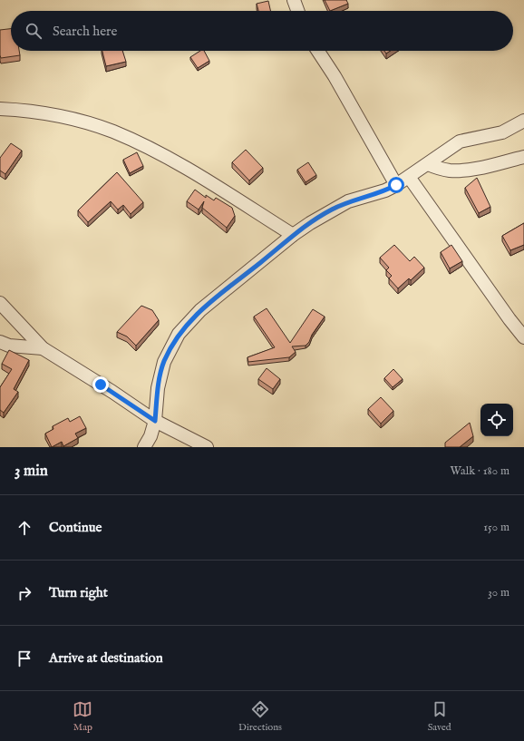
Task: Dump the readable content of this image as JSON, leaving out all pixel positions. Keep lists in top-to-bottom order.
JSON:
{
  "page": {
    "search": "Search here",
    "heading": ["3 min", "Walk · 180 m"],
    "list": [
      ["Continue", "150 m"],
      ["Turn right", "30 m"],
      "Arrive at destination"
    ],
    "nav": ["Map", "Directions", "Saved"]
  }
}
